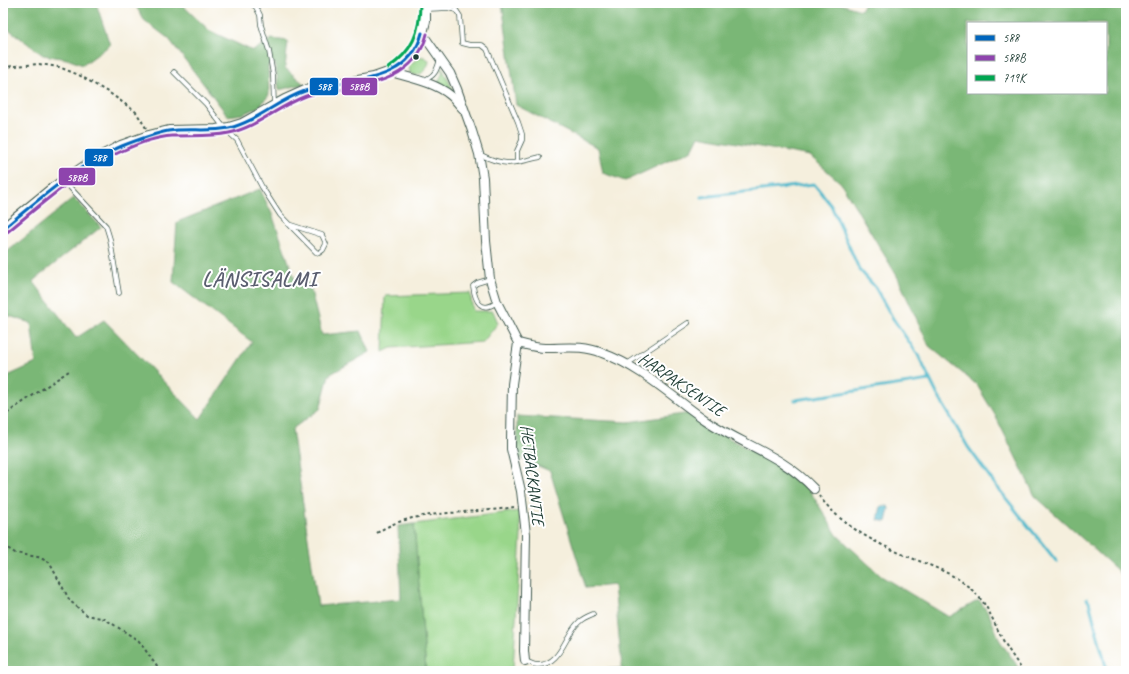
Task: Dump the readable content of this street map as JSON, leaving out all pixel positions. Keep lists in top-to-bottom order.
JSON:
{
  "streets": {
    "street": ["HARPAKSENTIE", "HETBACKANTIE"]
  },
  "crossings": [
    ["HARPAKSENTIE", "HETBACKANTIE"]
  ],
  "districts": ["LÄNSISALMI"],
  "lines": ["transit line 719K", "transit line 588", "transit line 588B"],
  "legend": ["588", "588B", "719K"]
}
